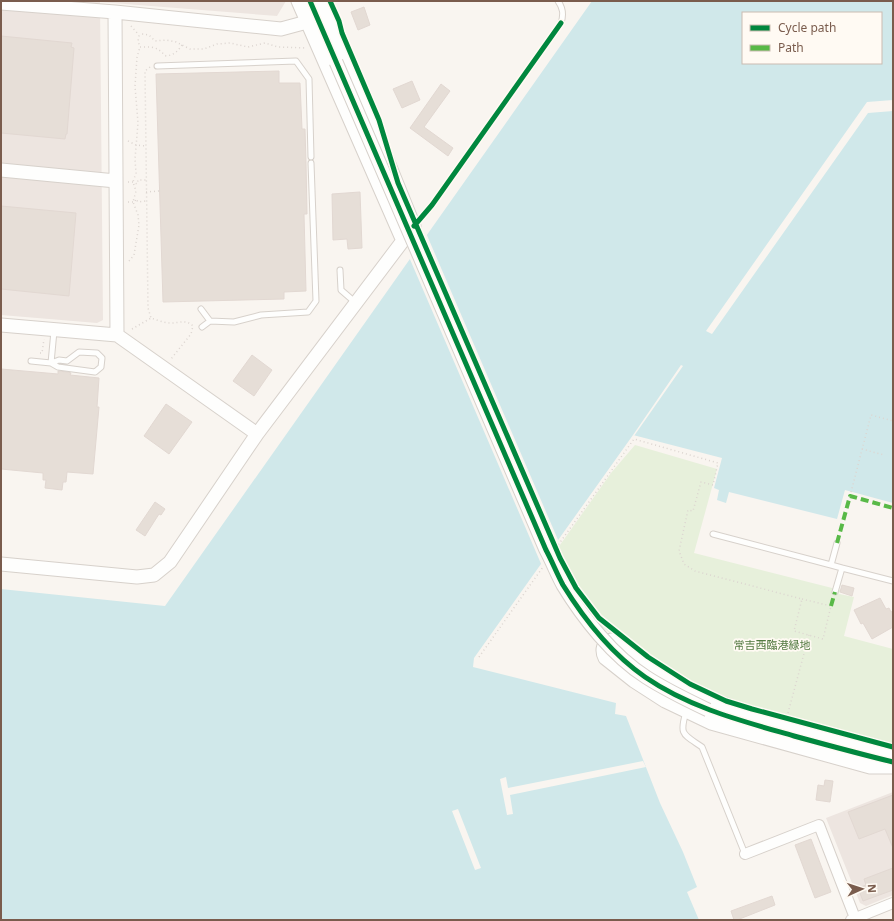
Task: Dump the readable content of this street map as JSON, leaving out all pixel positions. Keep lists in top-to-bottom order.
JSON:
{
  "parks": ["常吉西臨港緑地"],
  "legend": ["Cycle path", "Path"],
  "north": "right"
}
